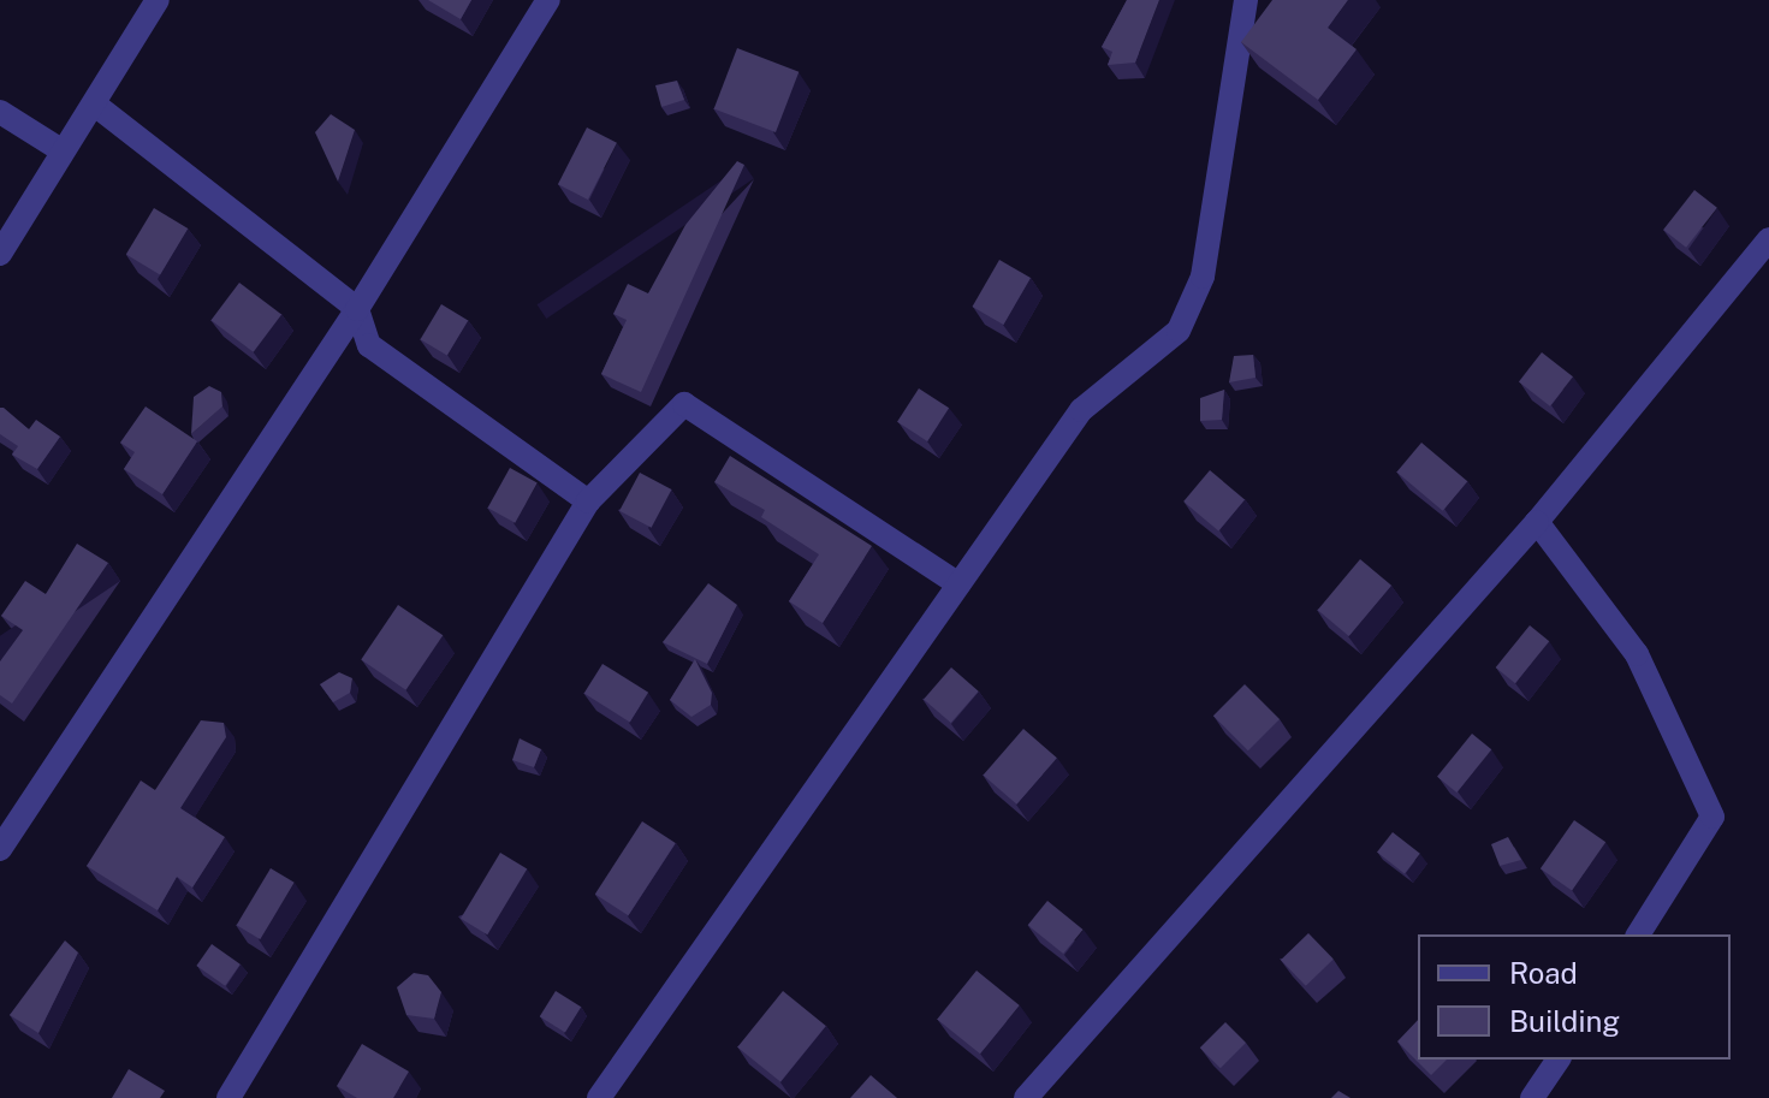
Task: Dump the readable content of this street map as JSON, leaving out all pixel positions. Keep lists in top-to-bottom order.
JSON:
{
  "legend": ["Road", "Building"]
}
